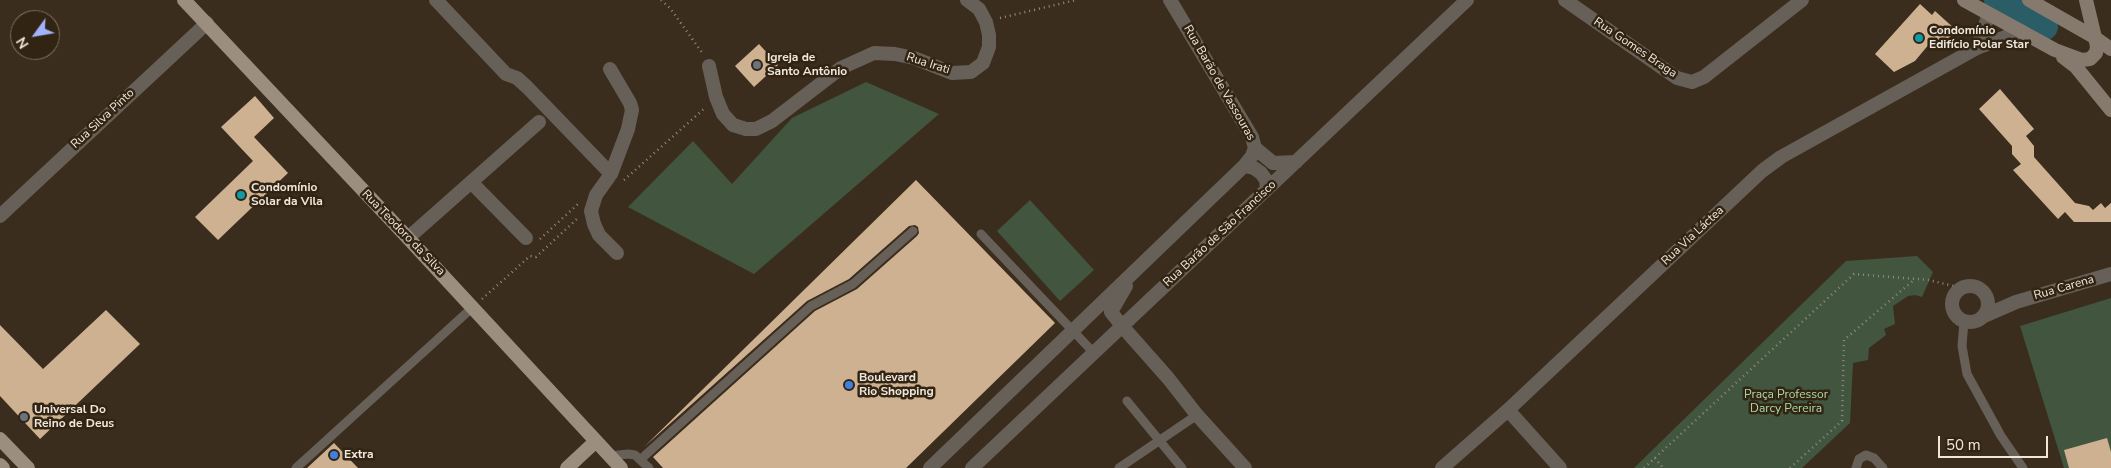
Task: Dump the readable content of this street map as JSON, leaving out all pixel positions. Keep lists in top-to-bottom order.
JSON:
{
  "streets": {
    "main road": ["Rua Teodoro da Silva"],
    "street": [
      "Rua Gomes Braga",
      "Rua Irati",
      "Rua Barão de Vassouras",
      "Rua Silva Pinto",
      "Rua Barão de São Francisco",
      "Rua Via Láctea",
      "Rua Carena"
    ]
  },
  "crossings": [
    ["Rua Silva Pinto", "Rua Teodoro da Silva"]
  ],
  "parks": ["Praça Professor Darcy Pereira"],
  "places": [
    "Condomínio Edifício Polar Star",
    "Igreja de Santo Antônio",
    "Condomínio Solar da Vila",
    "Boulevard Rio Shopping",
    "Universal Do Reino de Deus",
    "Extra"
  ],
  "scale_bar": "50 m",
  "north": "bottom left"
}
